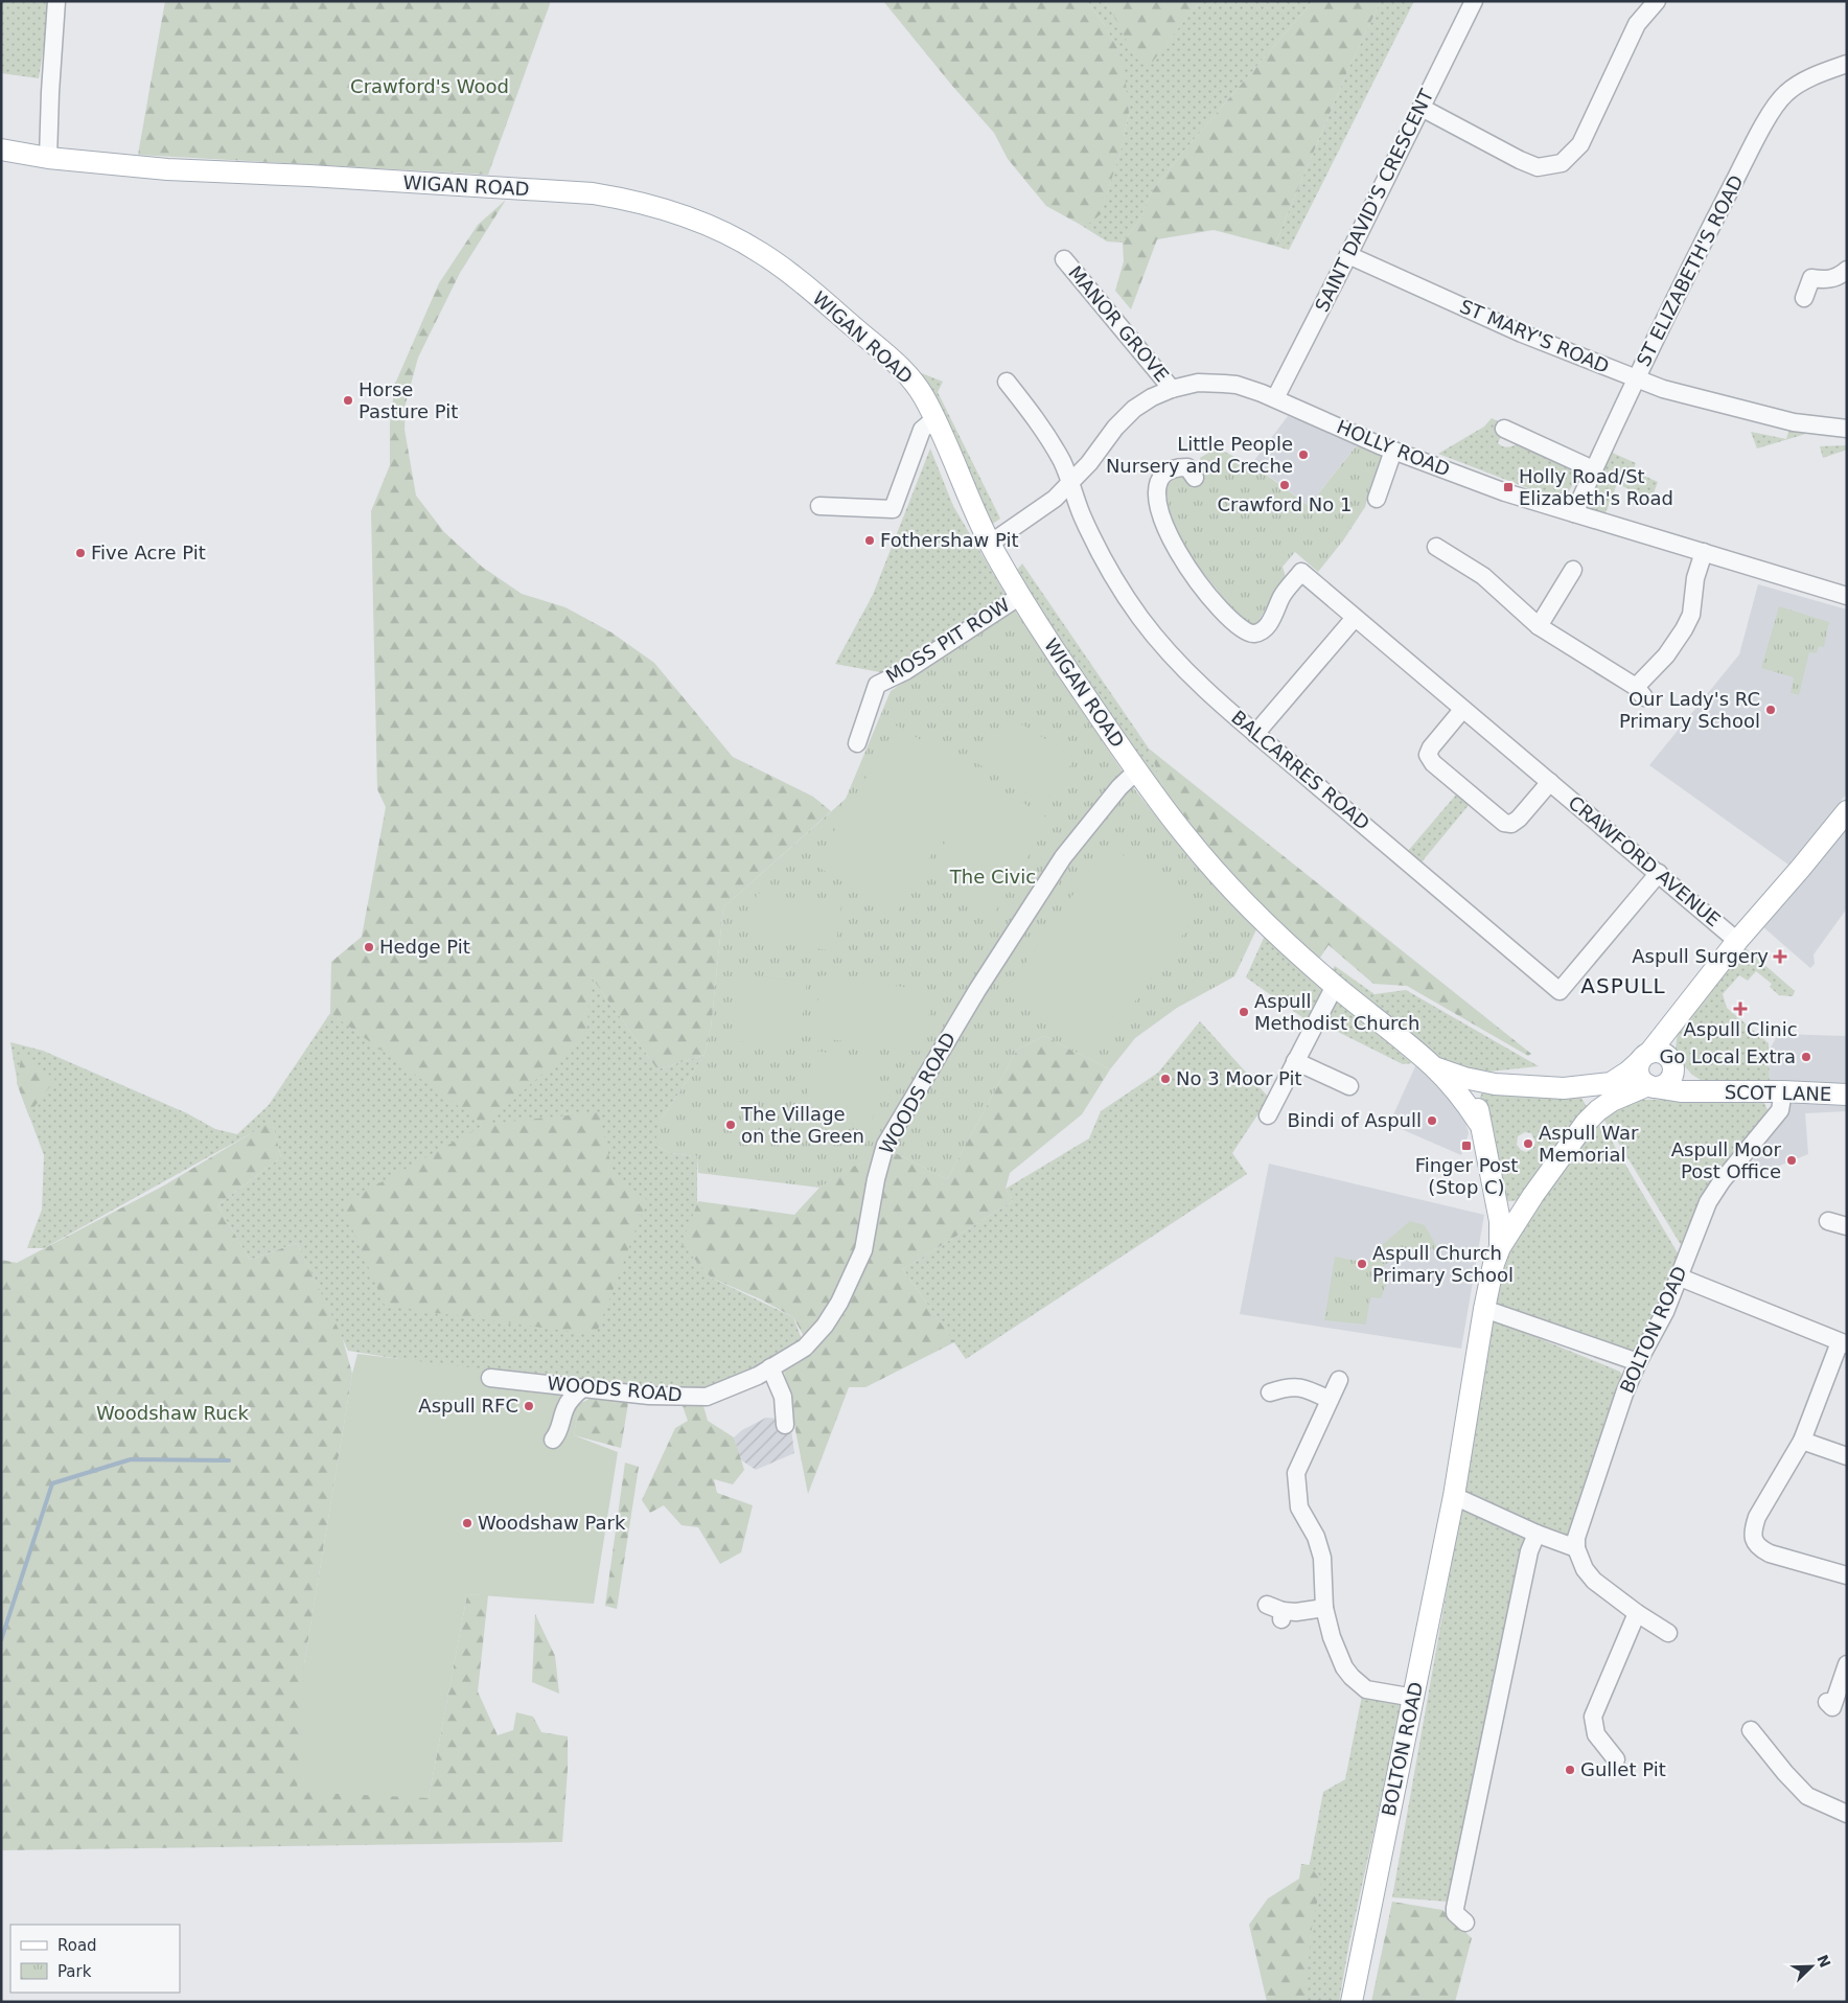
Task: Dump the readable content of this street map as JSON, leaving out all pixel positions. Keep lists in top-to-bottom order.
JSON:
{
  "streets": {
    "main road": ["WIGAN ROAD", "SCOT LANE", "BOLTON ROAD"],
    "street": [
      "SAINT DAVID'S CRESCENT",
      "ST ELIZABETH'S ROAD",
      "MANOR GROVE",
      "ST MARY'S ROAD",
      "HOLLY ROAD",
      "MOSS PIT ROW",
      "BALCARRES ROAD",
      "CRAWFORD AVENUE",
      "WOODS ROAD"
    ]
  },
  "crossings": [
    ["WIGAN ROAD", "HOLLY ROAD"],
    ["WIGAN ROAD", "MOSS PIT ROW"],
    ["WIGAN ROAD", "WOODS ROAD"],
    ["WIGAN ROAD", "SCOT LANE"],
    ["WIGAN ROAD", "BOLTON ROAD"],
    ["SAINT DAVID'S CRESCENT", "ST MARY'S ROAD"],
    ["SAINT DAVID'S CRESCENT", "HOLLY ROAD"],
    ["ST ELIZABETH'S ROAD", "ST MARY'S ROAD"],
    ["ST ELIZABETH'S ROAD", "HOLLY ROAD"],
    ["MANOR GROVE", "HOLLY ROAD"],
    ["HOLLY ROAD", "BALCARRES ROAD"],
    ["BALCARRES ROAD", "CRAWFORD AVENUE"],
    ["SCOT LANE", "BOLTON ROAD"]
  ],
  "districts": ["ASPULL"],
  "parks": ["Crawford's Wood", "The Civic", "Woodshaw Ruck"],
  "places": {
    "other": [
      "Horse Pasture Pit",
      "Little People Nursery and Creche",
      "Crawford No 1",
      "Fothershaw Pit",
      "Five Acre Pit",
      "Our Lady's RC Primary School",
      "Hedge Pit",
      "Aspull Methodist Church",
      "Go Local Extra",
      "No 3 Moor Pit",
      "Bindi of Aspull",
      "The Village on the Green",
      "Aspull War Memorial",
      "Aspull Moor Post Office",
      "Aspull Church Primary School",
      "Aspull RFC",
      "Woodshaw Park",
      "Gullet Pit"
    ],
    "transit": ["Holly Road/St Elizabeth's Road", "Finger Post (Stop C)"],
    "health": ["Aspull Surgery", "Aspull Clinic"]
  },
  "legend": ["Road", "Park"],
  "north": "top right"
}
